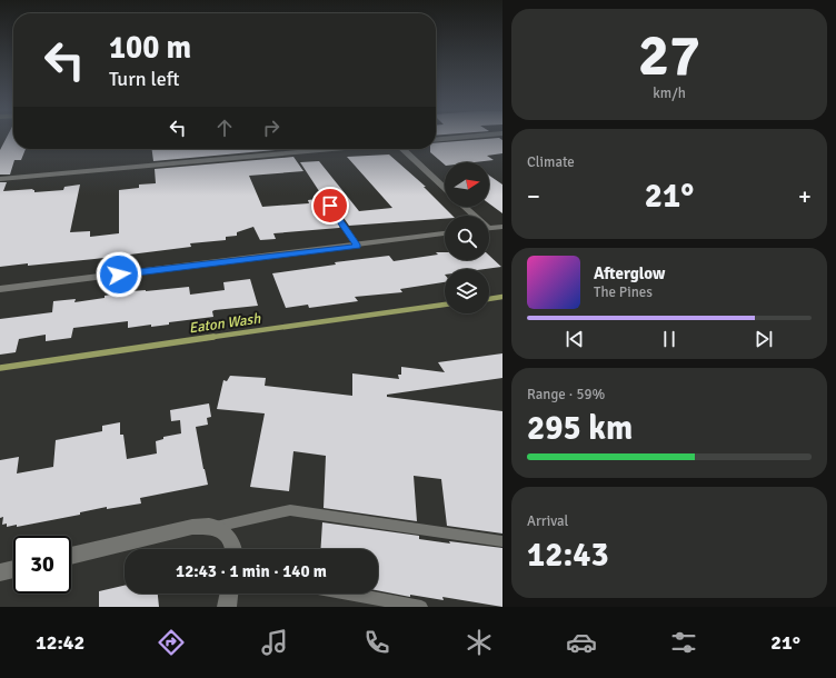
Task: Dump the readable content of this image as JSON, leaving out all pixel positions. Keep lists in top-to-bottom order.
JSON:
{
  "water": ["Eaton Wash"],
  "north": "right",
  "page": {
    "tile": [
      ["27", "km/h"],
      "Climate",
      ["Range · 59%", "295 km"],
      ["Arrival", "12:43"]
    ],
    "turn": ["100 m", "Turn left"],
    "heat": ["−", "21°", "+"],
    "song": ["Afterglow", "The Pines"],
    "limit": "30",
    "trip": "12:43 · 1 min · 140 m",
    "tabs": ["12:42", "21°"]
  }
}
